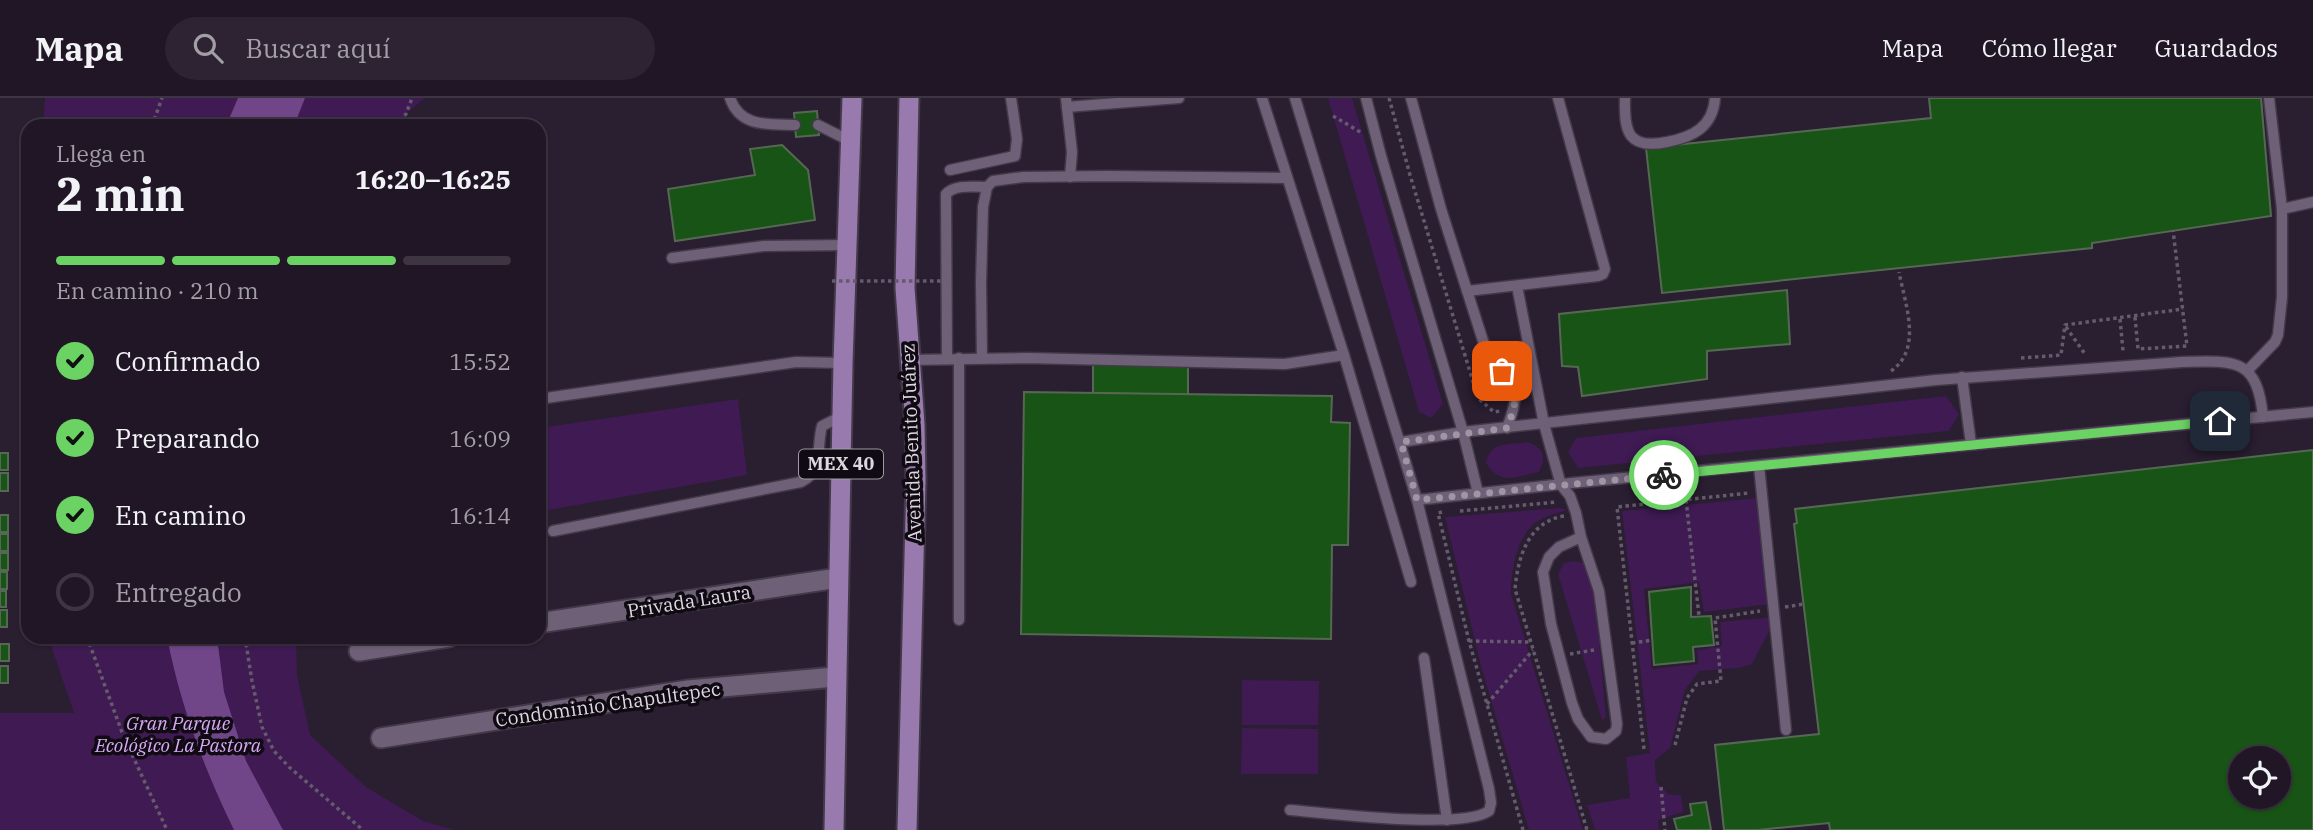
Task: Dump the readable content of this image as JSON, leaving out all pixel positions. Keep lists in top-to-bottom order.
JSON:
{
  "streets": {
    "main road": ["Avenida Benito Juárez", "MEX 40"],
    "street": ["Privada Laura", "Condominio Chapultepec"]
  },
  "crossings": [
    ["MEX 40", "Privada Laura"],
    ["MEX 40", "Condominio Chapultepec"]
  ],
  "parks": ["Gran Parque Ecológico La Pastora"],
  "page": {
    "header": "Mapa",
    "search": "Buscar aquí",
    "nav": ["Mapa", "Cómo llegar", "Guardados"],
    "heading": ["2 min", "Llega en", "16:20–16:25"],
    "bar": "En camino · 210 m",
    "list": [
      ["Confirmado", "15:52"],
      ["Preparando", "16:09"],
      ["En camino", "16:14"],
      "Entregado"
    ]
  }
}
